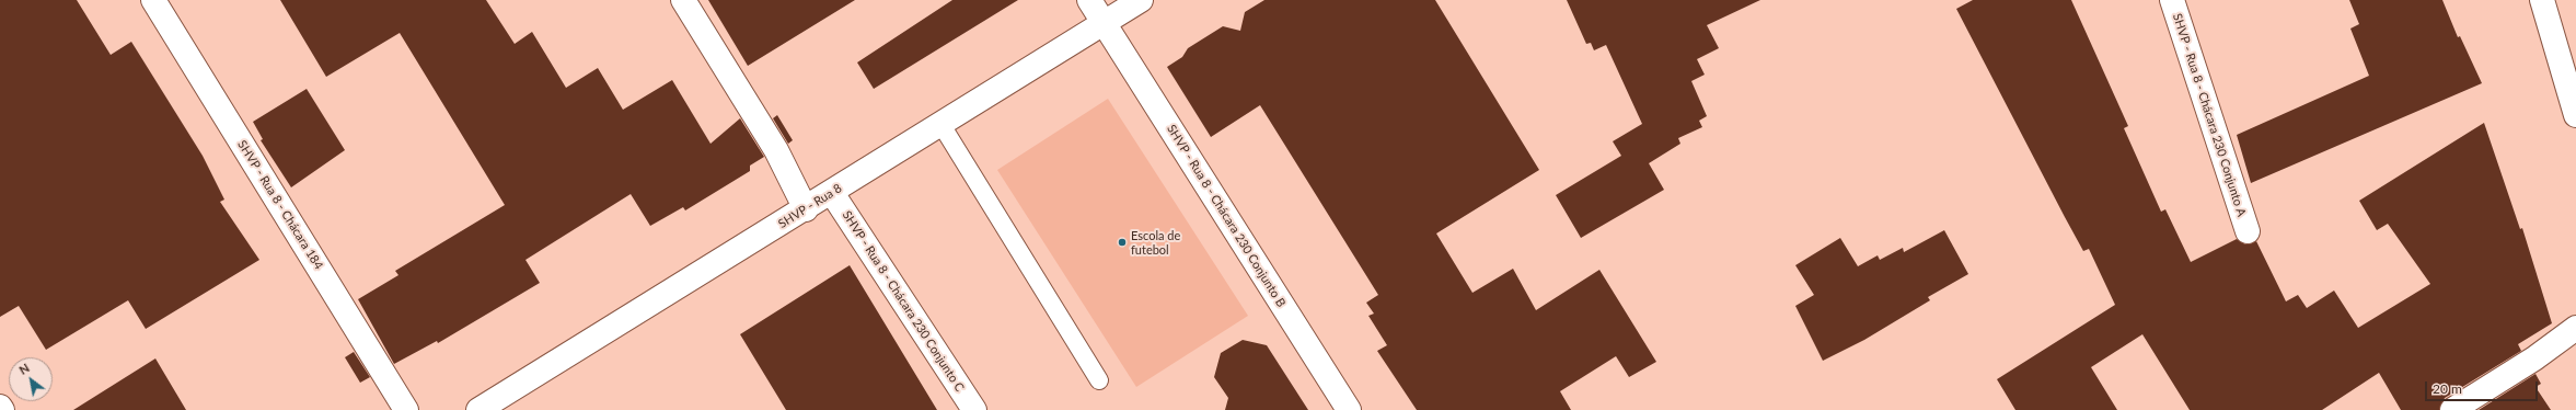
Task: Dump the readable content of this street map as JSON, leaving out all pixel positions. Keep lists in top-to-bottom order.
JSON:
{
  "streets": {
    "street": [
      "SHVP - Rua 8 - Chácara 230 Conjunto A",
      "SHVP - Rua 8 - Chácara 184",
      "SHVP - Rua 8",
      "SHVP - Rua 8 - Chácara 230 Conjunto B",
      "SHVP - Rua 8 - Chácara 230 Conjunto C"
    ]
  },
  "crossings": [
    ["SHVP - Rua 8", "SHVP - Rua 8 - Chácara 230 Conjunto B"],
    ["SHVP - Rua 8", "SHVP - Rua 8 - Chácara 230 Conjunto C"]
  ],
  "places": ["Escola de futebol"],
  "scale_bar": "20 m",
  "north": "top left"
}
